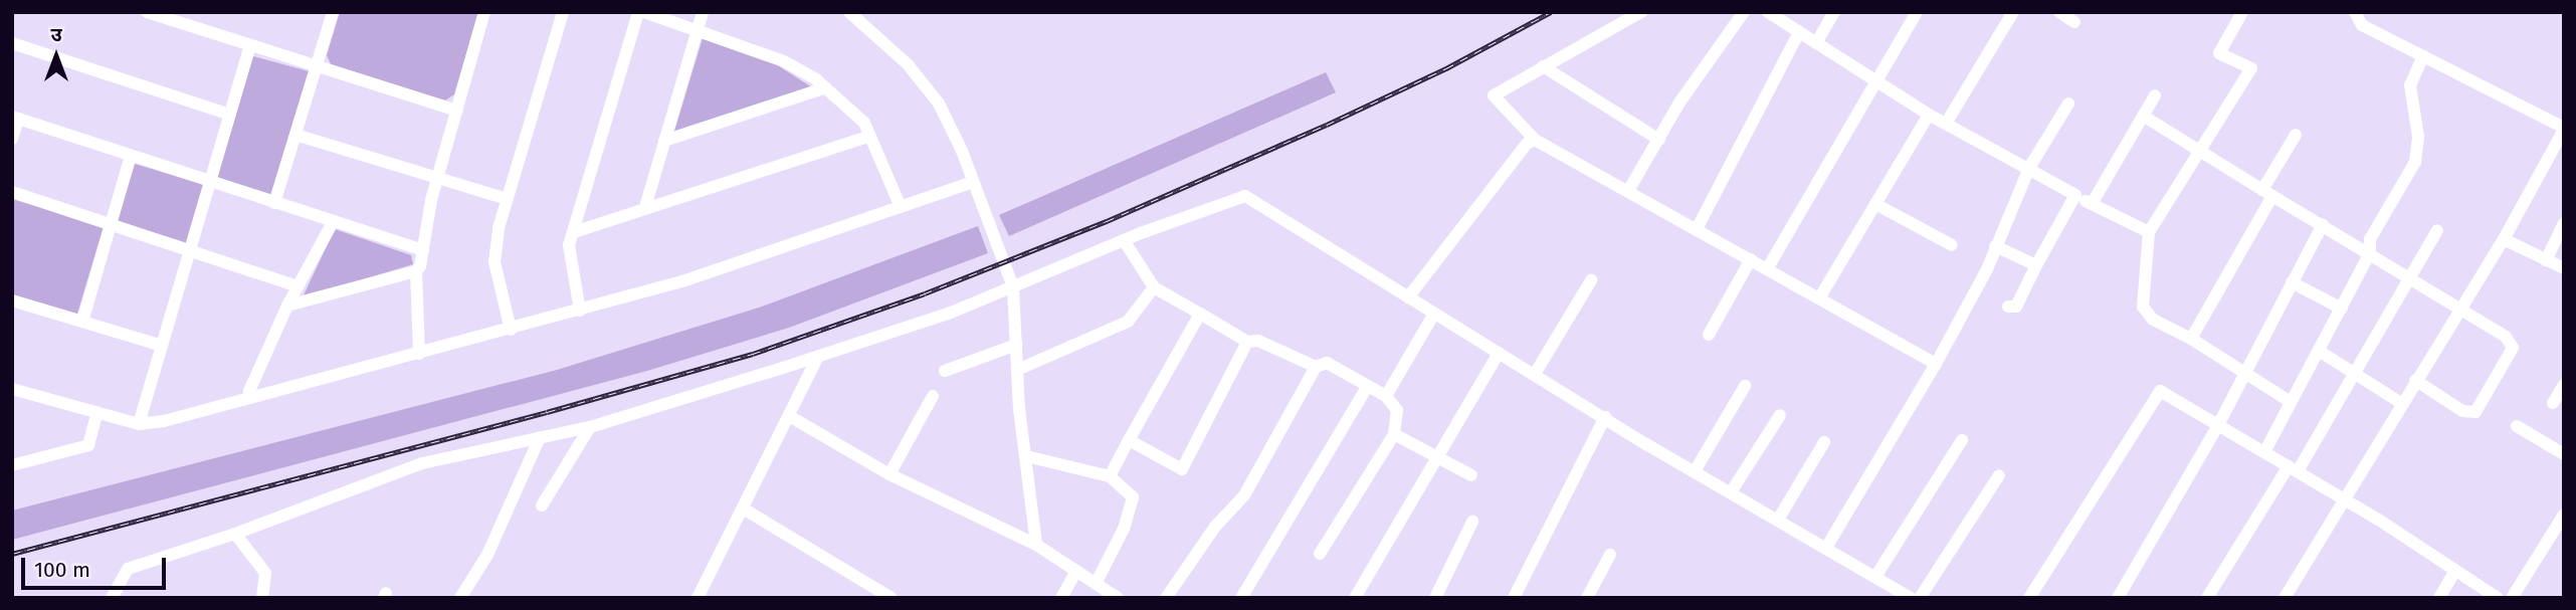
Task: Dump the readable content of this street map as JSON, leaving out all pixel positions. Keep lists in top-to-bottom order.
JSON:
{
  "scale_bar": "100 m",
  "north": "top"
}
